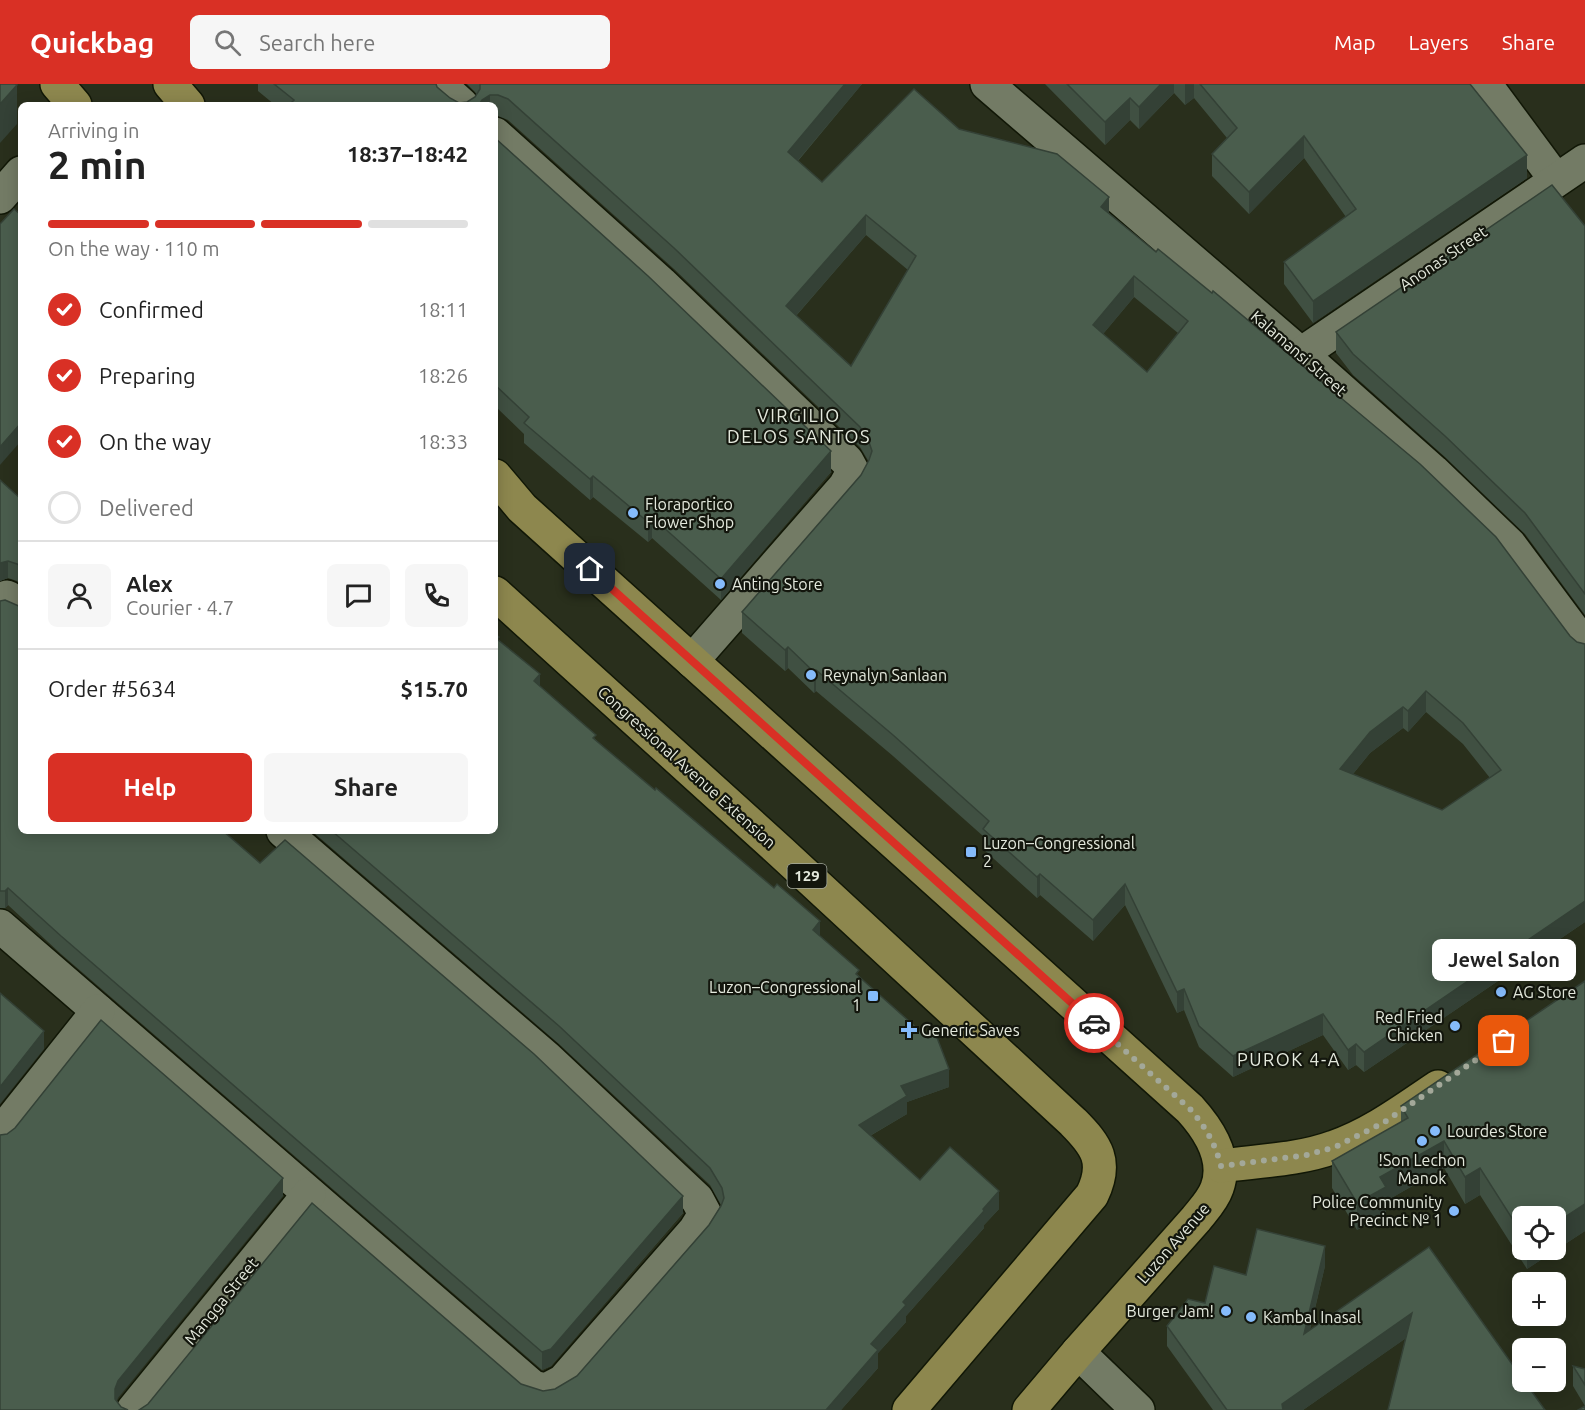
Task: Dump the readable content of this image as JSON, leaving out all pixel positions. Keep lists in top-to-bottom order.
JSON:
{
  "streets": {
    "main road": ["Congressional Avenue Extension", "129", "Luzon Avenue"],
    "street": ["Anonas Street", "Kalamansi Street", "Mangga Street"]
  },
  "crossings": [
    ["Anonas Street", "Kalamansi Street"]
  ],
  "districts": ["VIRGILIO DELOS SANTOS", "PUROK 4-A"],
  "places": {
    "other": [
      "Floraportico Flower Shop",
      "Anting Store",
      "Reynalyn Sanlaan",
      "AG Store",
      "Red Fried Chicken",
      "Jewel Salon",
      "Lourdes Store",
      "!Son Lechon Manok",
      "Police Community Precinct № 1",
      "Burger Jam!",
      "Kambal Inasal"
    ],
    "transit": ["Luzon–Congressional 2", "Luzon–Congressional 1"],
    "health": ["Generic Saves"]
  },
  "page": {
    "header": "Quickbag",
    "search": "Search here",
    "nav": ["Map", "Layers", "Share"],
    "heading": ["2 min", "Arriving in", "18:37–18:42"],
    "panel": [
      "Alex",
      "Courier · 4.7",
      "Order #5634",
      "$15.70"
    ],
    "bar": "On the way · 110 m",
    "list": [
      ["Confirmed", "18:11"],
      ["Preparing", "18:26"],
      ["On the way", "18:33"],
      "Delivered"
    ],
    "buttons": ["Help", "Share"],
    "bubble": "Jewel Salon",
    "map_buttons": ["+", "−"]
  }
}
